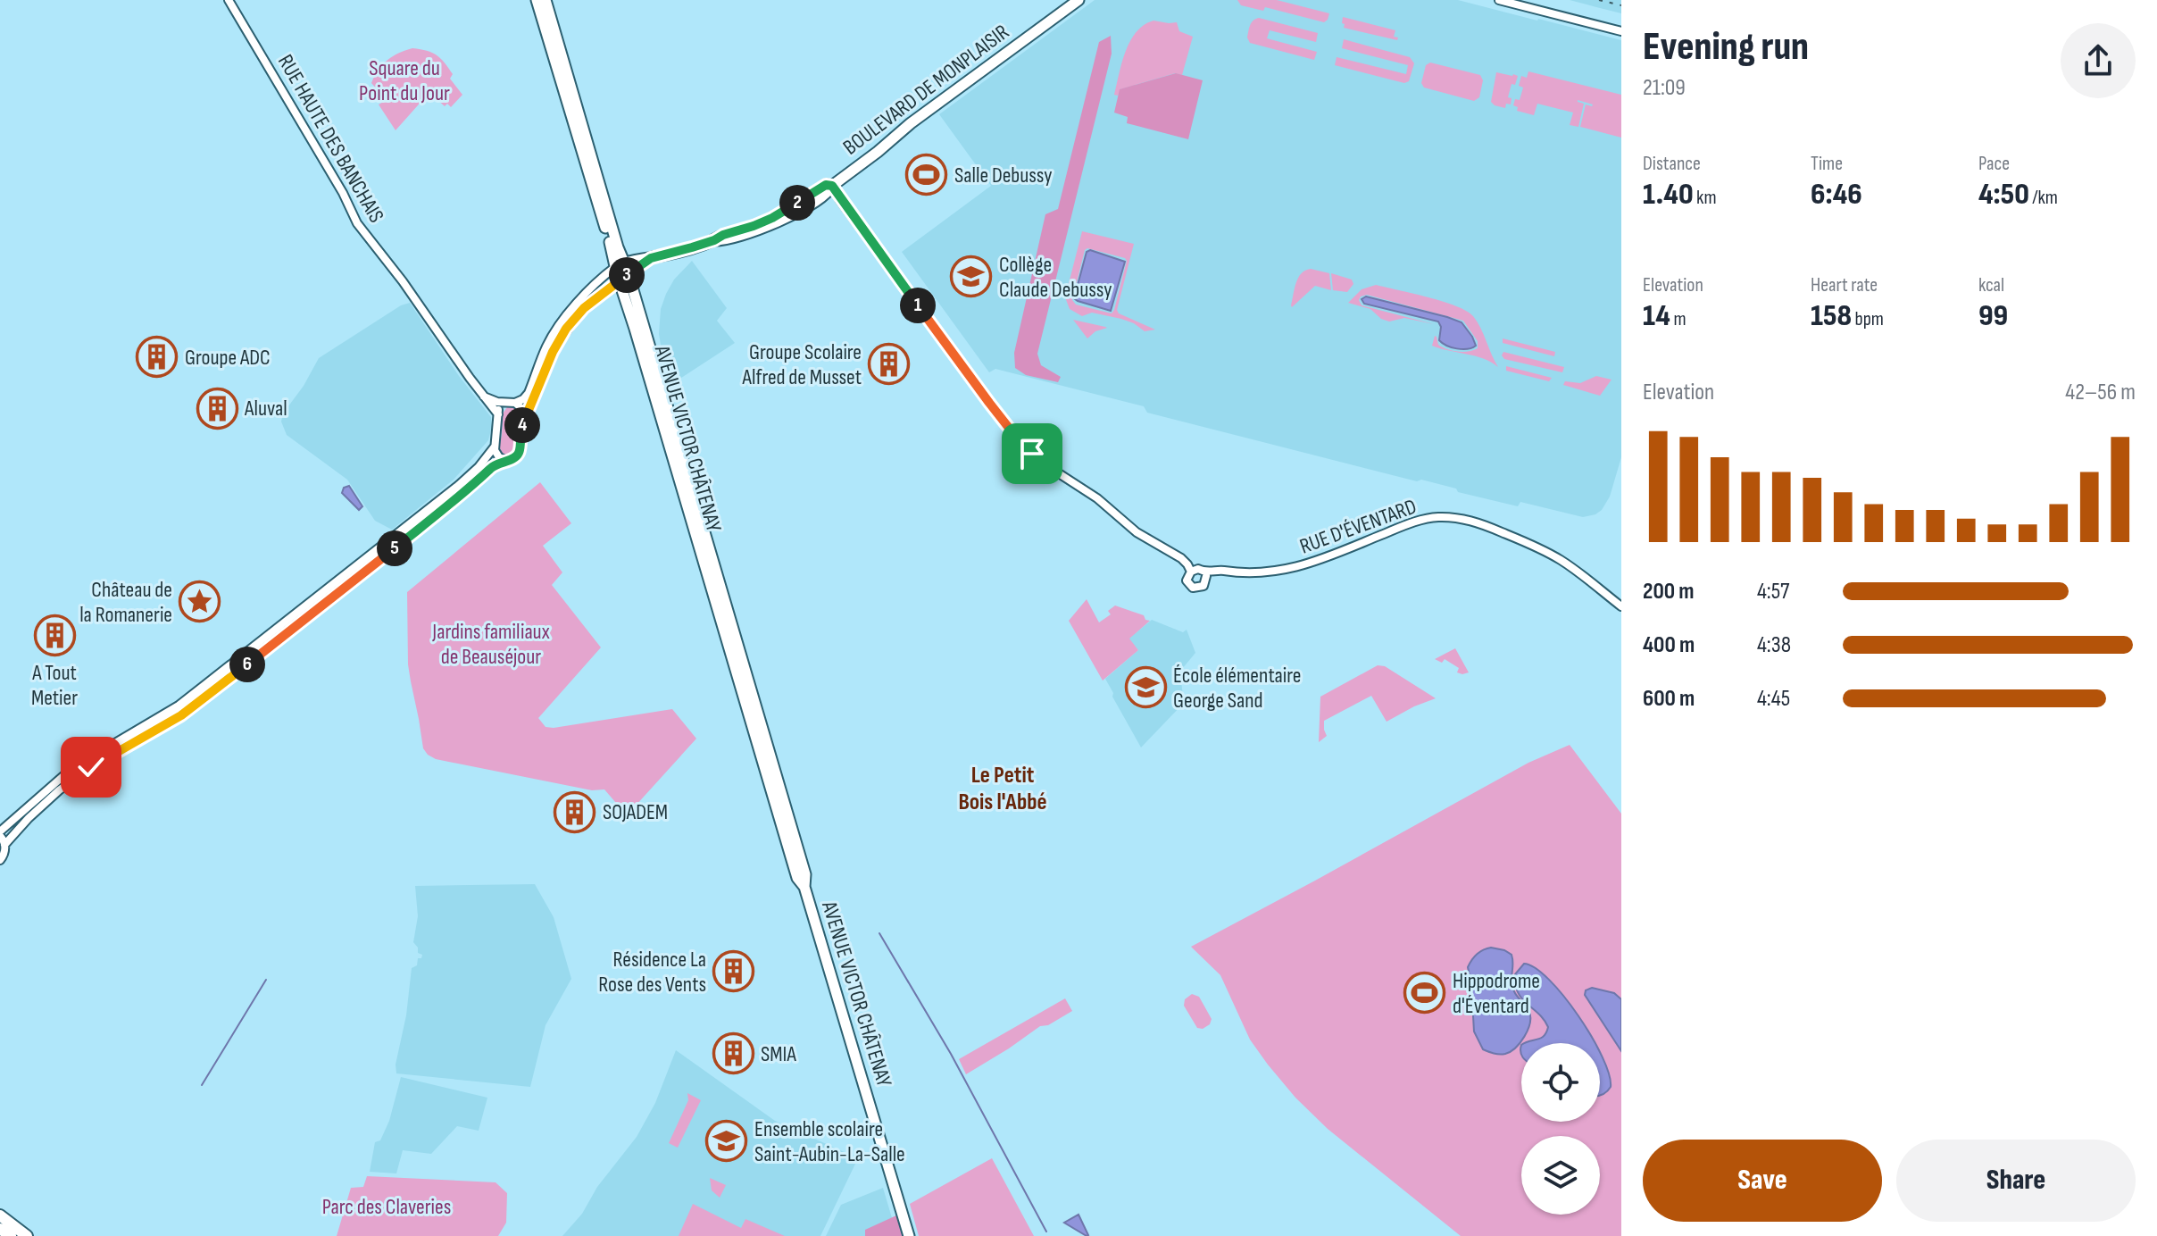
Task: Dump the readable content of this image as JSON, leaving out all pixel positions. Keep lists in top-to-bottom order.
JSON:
{
  "streets": {
    "main road": ["BOULEVARD DE MONPLAISIR", "AVENUE VICTOR CHÂTENAY"],
    "street": ["RUE HAUTE DES BANCHAIS", "RUE D'ÉVENTARD"]
  },
  "crossings": [
    ["BOULEVARD DE MONPLAISIR", "AVENUE VICTOR CHÂTENAY"]
  ],
  "districts": ["Le Petit Bois l'Abbé"],
  "parks": ["Square du Point du Jour", "Jardins familiaux de Beauséjour", "Parc des Claveries"],
  "places": {
    "sports": ["Salle Debussy", "Hippodrome d'Éventard"],
    "school or university": ["Collège Claude Debussy", "École élémentaire George Sand", "Ensemble scolaire Saint-Aubin-La-Salle"],
    "building": [
      "Groupe ADC",
      "Groupe Scolaire Alfred de Musset",
      "Aluval",
      "A Tout Metier",
      "SOJADEM",
      "Résidence La Rose des Vents",
      "SMIA"
    ],
    "place": ["Château de la Romanerie"]
  },
  "page": {
    "heading": ["Evening run", "21:09"],
    "stats": [
      ["Distance", "1.40 km"],
      ["Time", "6:46"],
      ["Pace", "4:50 /km"],
      ["Elevation", "14 m"],
      ["Heart rate", "158 bpm"],
      ["kcal", "99"]
    ],
    "pins": [
      "2",
      "3",
      "1",
      "4",
      "5",
      "6"
    ],
    "chart": ["Elevation", "42–56 m"],
    "list": [
      {
        "name": "200 m",
        "note": "4:57"
      },
      {
        "name": "400 m",
        "note": "4:38"
      },
      {
        "name": "600 m",
        "note": "4:45"
      }
    ],
    "buttons": ["Save", "Share"]
  }
}
